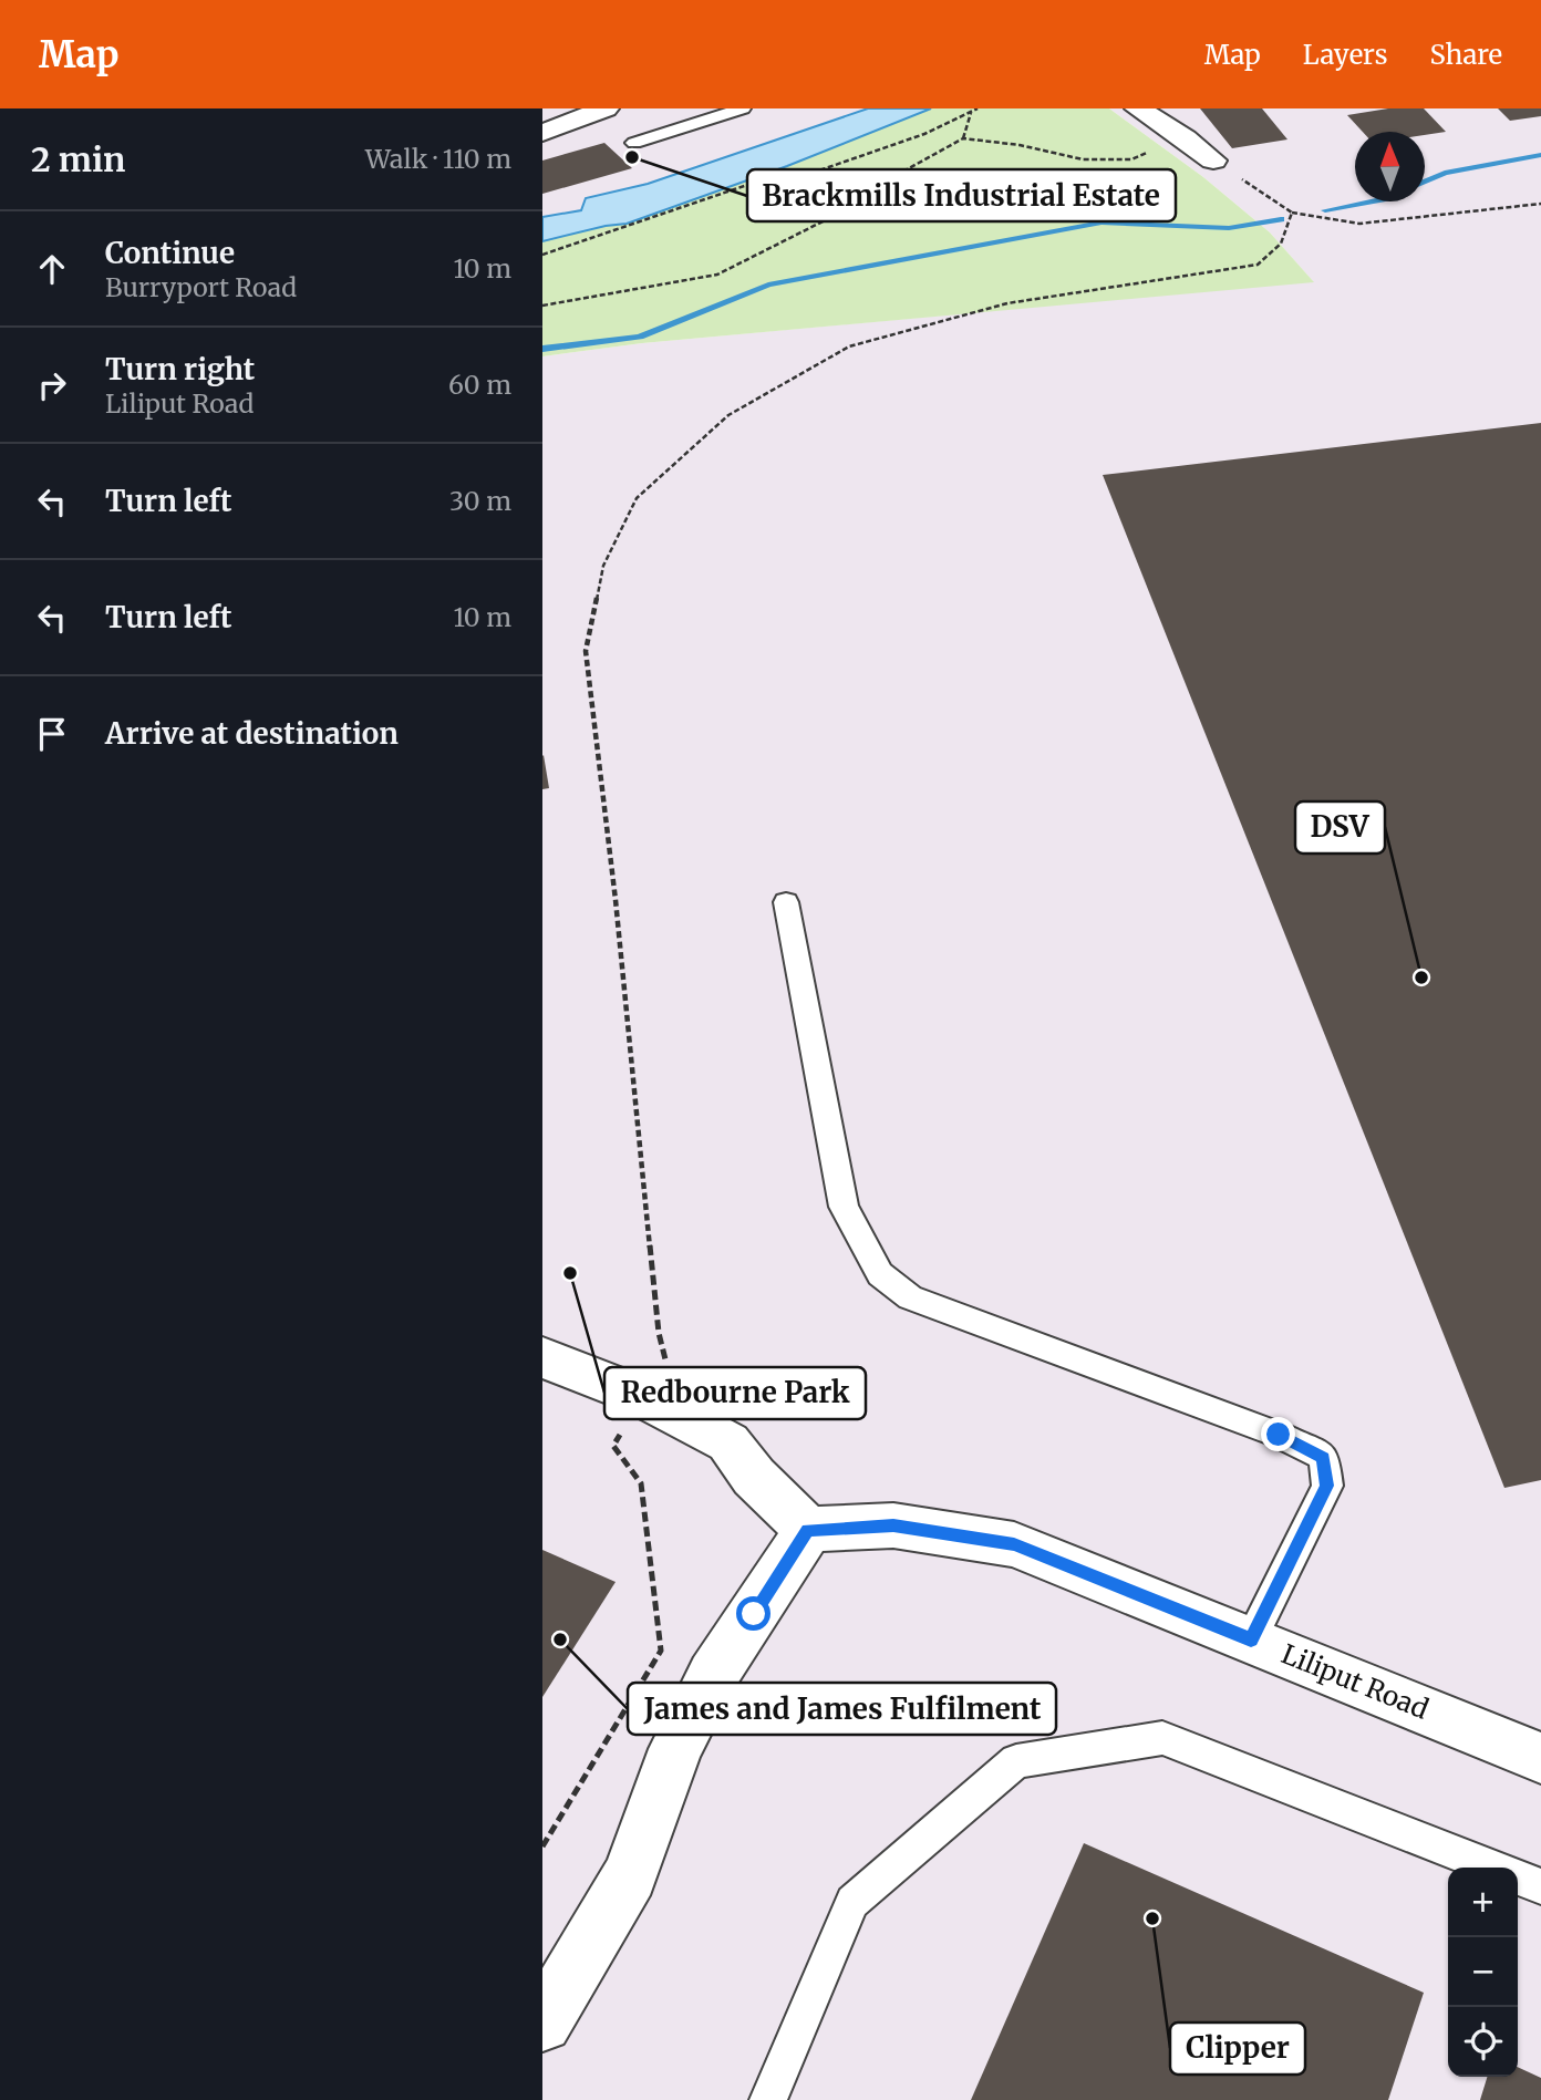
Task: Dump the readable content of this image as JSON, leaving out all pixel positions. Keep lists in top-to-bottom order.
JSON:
{
  "streets": {
    "street": ["Liliput Road"]
  },
  "places": [
    "Brackmills Industrial Estate",
    "DSV",
    "Redbourne Park",
    "James and James Fulfilment",
    "Clipper"
  ],
  "north": "top",
  "page": {
    "header": "Map",
    "nav": ["Map", "Layers", "Share"],
    "heading": ["2 min", "Walk · 110 m"],
    "list": [
      ["Continue", "Burryport Road", "10 m"],
      ["Turn right", "Liliput Road", "60 m"],
      ["Turn left", "30 m"],
      ["Turn left", "10 m"],
      "Arrive at destination"
    ],
    "map_buttons": ["+", "−"]
  }
}
